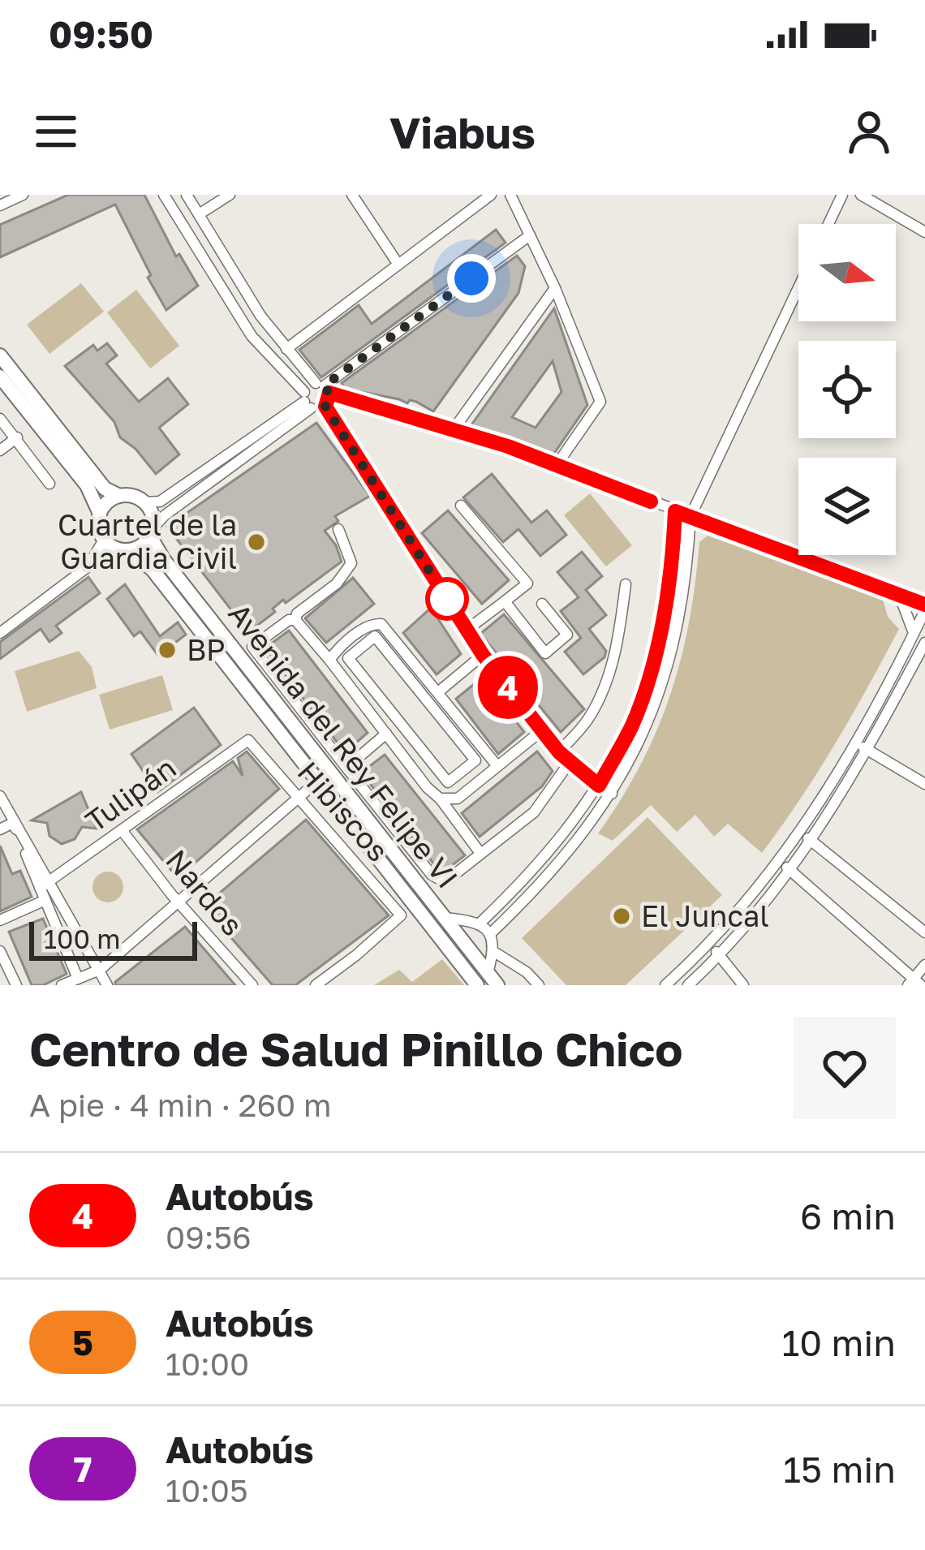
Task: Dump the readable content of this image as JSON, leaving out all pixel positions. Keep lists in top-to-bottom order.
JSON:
{
  "streets": {
    "main road": ["Avenida del Rey Felipe VI"],
    "street": ["Tulipán", "Hibiscos", "Nardos"]
  },
  "crossings": [
    ["Tulipán", "Hibiscos"],
    ["Tulipán", "Nardos"]
  ],
  "places": ["Cuartel de la Guardia Civil", "BP", "El Juncal"],
  "lines": ["bus line 4"],
  "scale_bar": "100 m",
  "north": "right",
  "page": {
    "status": "09:50",
    "header": "Viabus",
    "on_map": "4",
    "scale": "100 m",
    "heading": ["Centro de Salud Pinillo Chico", "A pie · 4 min · 260 m"],
    "list": [
      {
        "mark": "4",
        "name": "Autobús",
        "note": "09:56",
        "value": "6 min"
      },
      {
        "mark": "5",
        "name": "Autobús",
        "note": "10:00",
        "value": "10 min"
      },
      {
        "mark": "7",
        "name": "Autobús",
        "note": "10:05",
        "value": "15 min"
      }
    ]
  }
}
